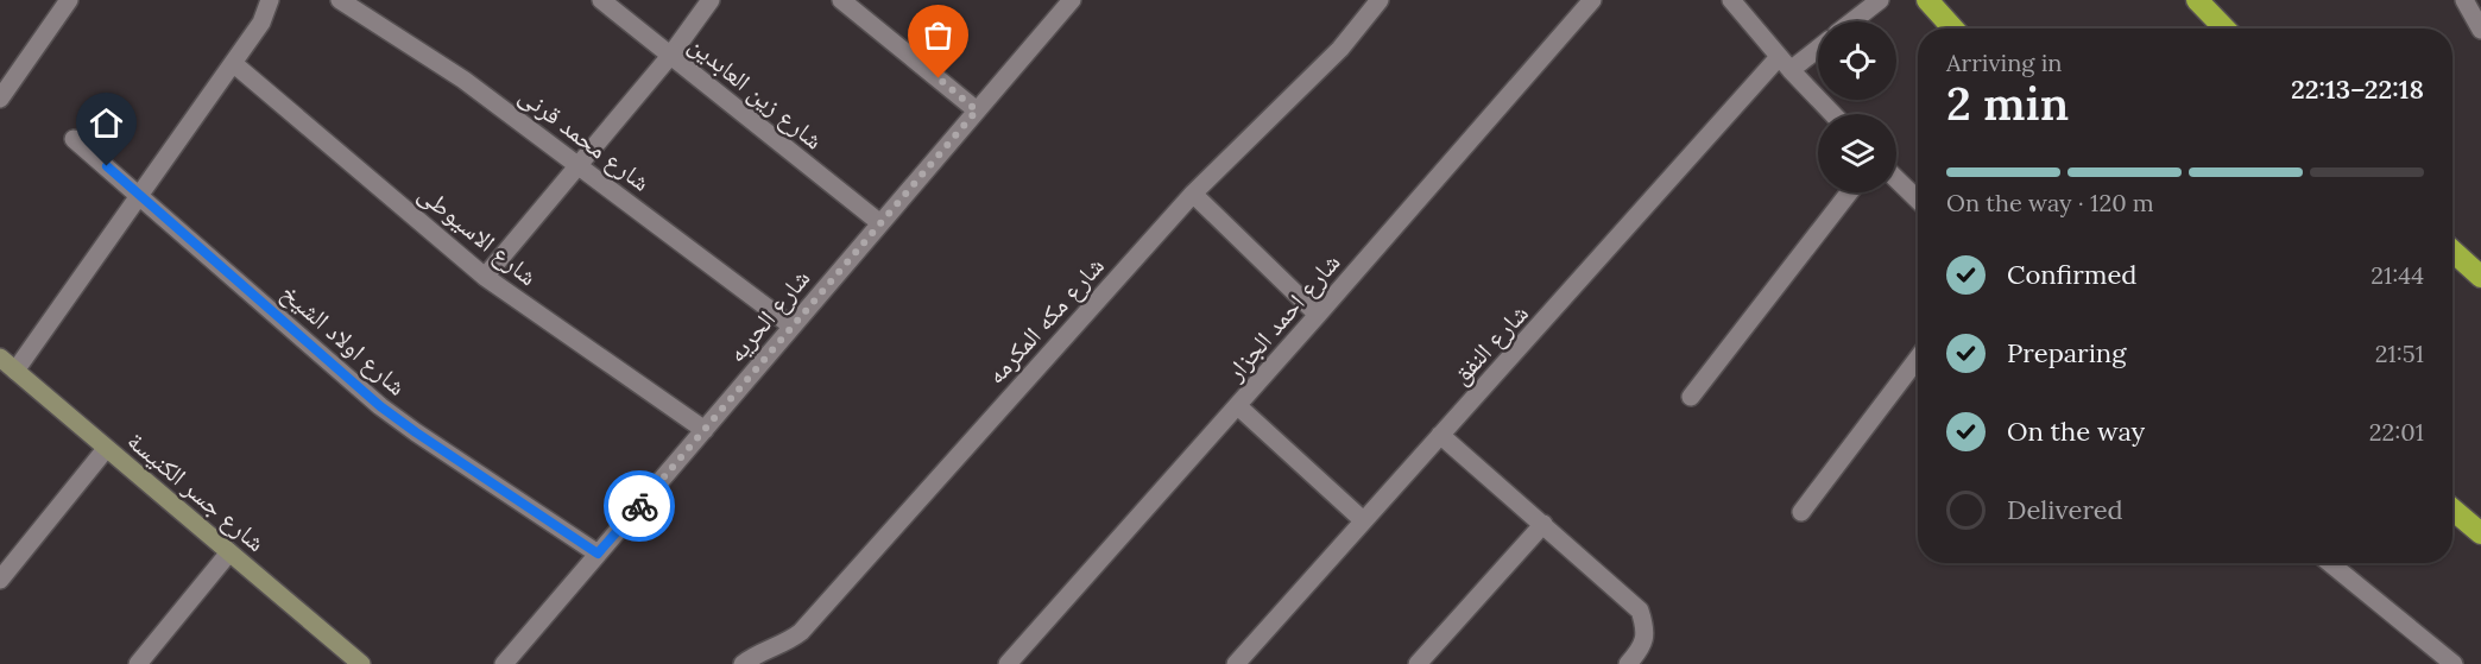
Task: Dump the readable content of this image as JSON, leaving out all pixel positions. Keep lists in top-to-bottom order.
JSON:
{
  "streets": {
    "main road": ["شارع جسر الكنيسة"],
    "street": [
      "شارع زين العابدين",
      "شارع محمد قرنى",
      "شارع الاسيوطى",
      "شارع الحريه",
      "شارع احمد الجزار",
      "شارع مكه المكرمه",
      "شارع اولاد الشيخ",
      "شارع النفق"
    ]
  },
  "crossings": [
    ["شارع زين العابدين", "شارع الحريه"],
    ["شارع محمد قرنى", "شارع الحريه"],
    ["شارع الاسيوطى", "شارع الحريه"],
    ["شارع الحريه", "شارع اولاد الشيخ"]
  ],
  "page": {
    "heading": ["2 min", "Arriving in", "22:13–22:18"],
    "bar": "On the way · 120 m",
    "list": [
      ["Confirmed", "21:44"],
      ["Preparing", "21:51"],
      ["On the way", "22:01"],
      "Delivered"
    ]
  }
}
